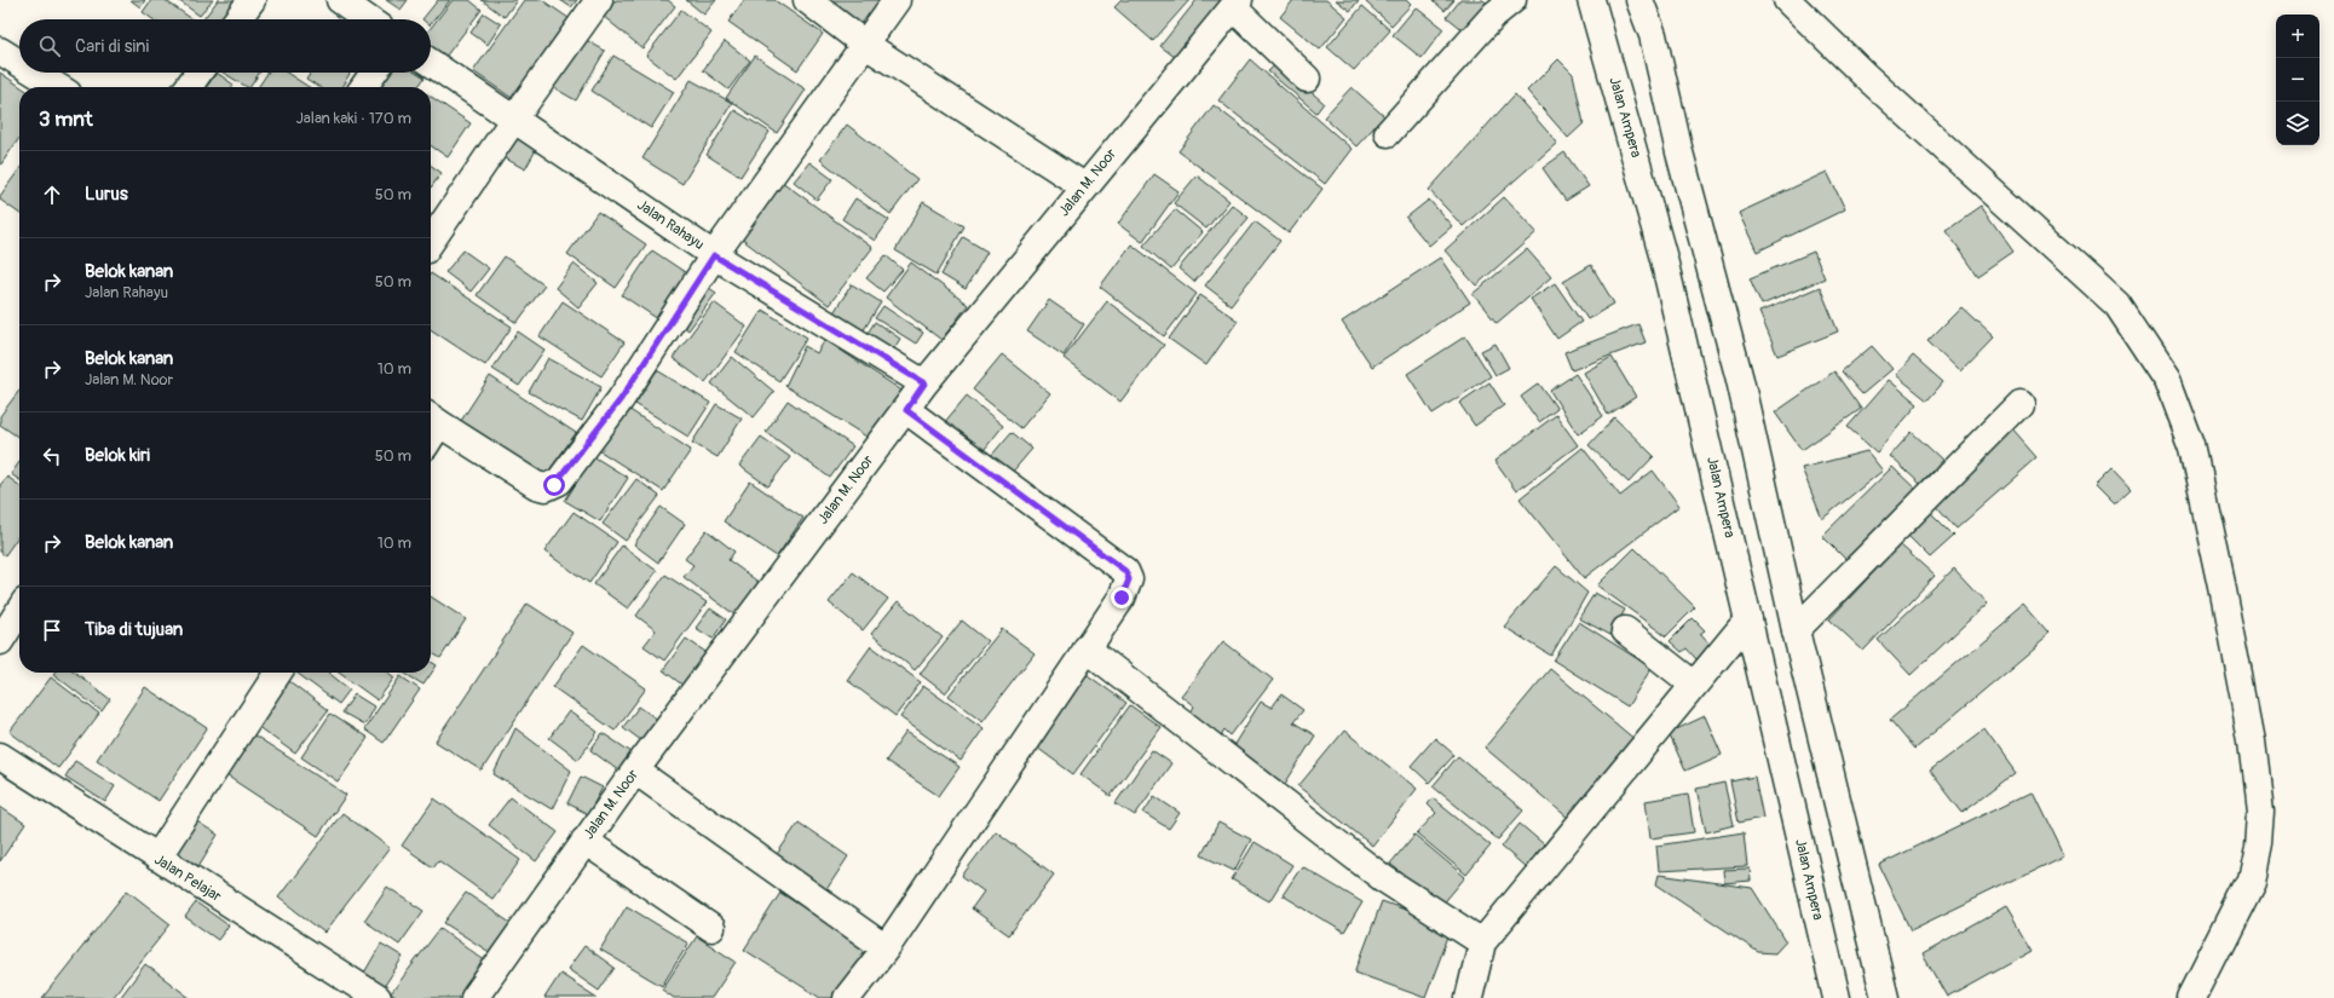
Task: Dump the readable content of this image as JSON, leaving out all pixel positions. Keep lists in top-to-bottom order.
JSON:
{
  "streets": {
    "street": [
      "Jalan Ampera",
      "Jalan M. Noor",
      "Jalan Rahayu",
      "Jalan Pelajar"
    ]
  },
  "crossings": [
    ["Jalan M. Noor", "Jalan Rahayu"]
  ],
  "page": {
    "map_buttons": ["+", "−"],
    "search": "Cari di sini",
    "heading": ["3 mnt", "Jalan kaki · 170 m"],
    "list": [
      ["Lurus", "50 m"],
      ["Belok kanan", "Jalan Rahayu", "50 m"],
      ["Belok kanan", "Jalan M. Noor", "10 m"],
      ["Belok kiri", "50 m"],
      ["Belok kanan", "10 m"],
      "Tiba di tujuan"
    ]
  }
}
